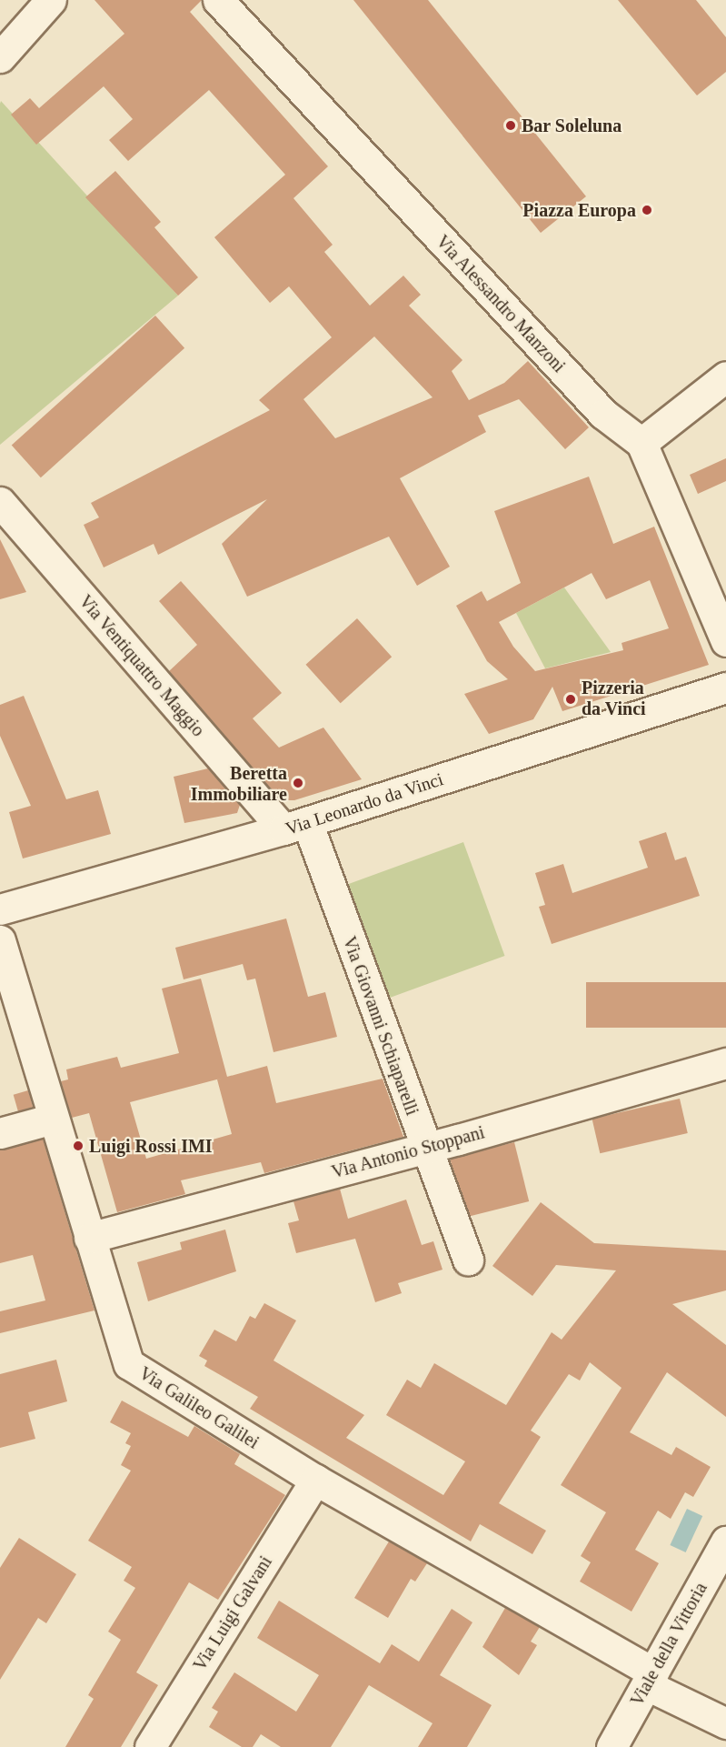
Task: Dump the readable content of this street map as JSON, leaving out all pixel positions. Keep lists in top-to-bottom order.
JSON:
{
  "streets": {
    "street": [
      "Via Alessandro Manzoni",
      "Via Ventiquattro Maggio",
      "Via Leonardo da Vinci",
      "Via Giovanni Schiaparelli",
      "Via Antonio Stoppani",
      "Via Galileo Galilei",
      "Via Luigi Galvani",
      "Viale della Vittoria"
    ]
  },
  "crossings": [
    ["Via Ventiquattro Maggio", "Via Leonardo da Vinci"],
    ["Via Ventiquattro Maggio", "Via Giovanni Schiaparelli"],
    ["Via Leonardo da Vinci", "Via Giovanni Schiaparelli"],
    ["Via Giovanni Schiaparelli", "Via Antonio Stoppani"],
    ["Via Antonio Stoppani", "Via Galileo Galilei"],
    ["Via Galileo Galilei", "Via Luigi Galvani"],
    ["Via Galileo Galilei", "Viale della Vittoria"]
  ],
  "places": [
    "Bar Soleluna",
    "Piazza Europa",
    "Pizzeria da Vinci",
    "Beretta Immobiliare",
    "Luigi Rossi IMI"
  ]
}
